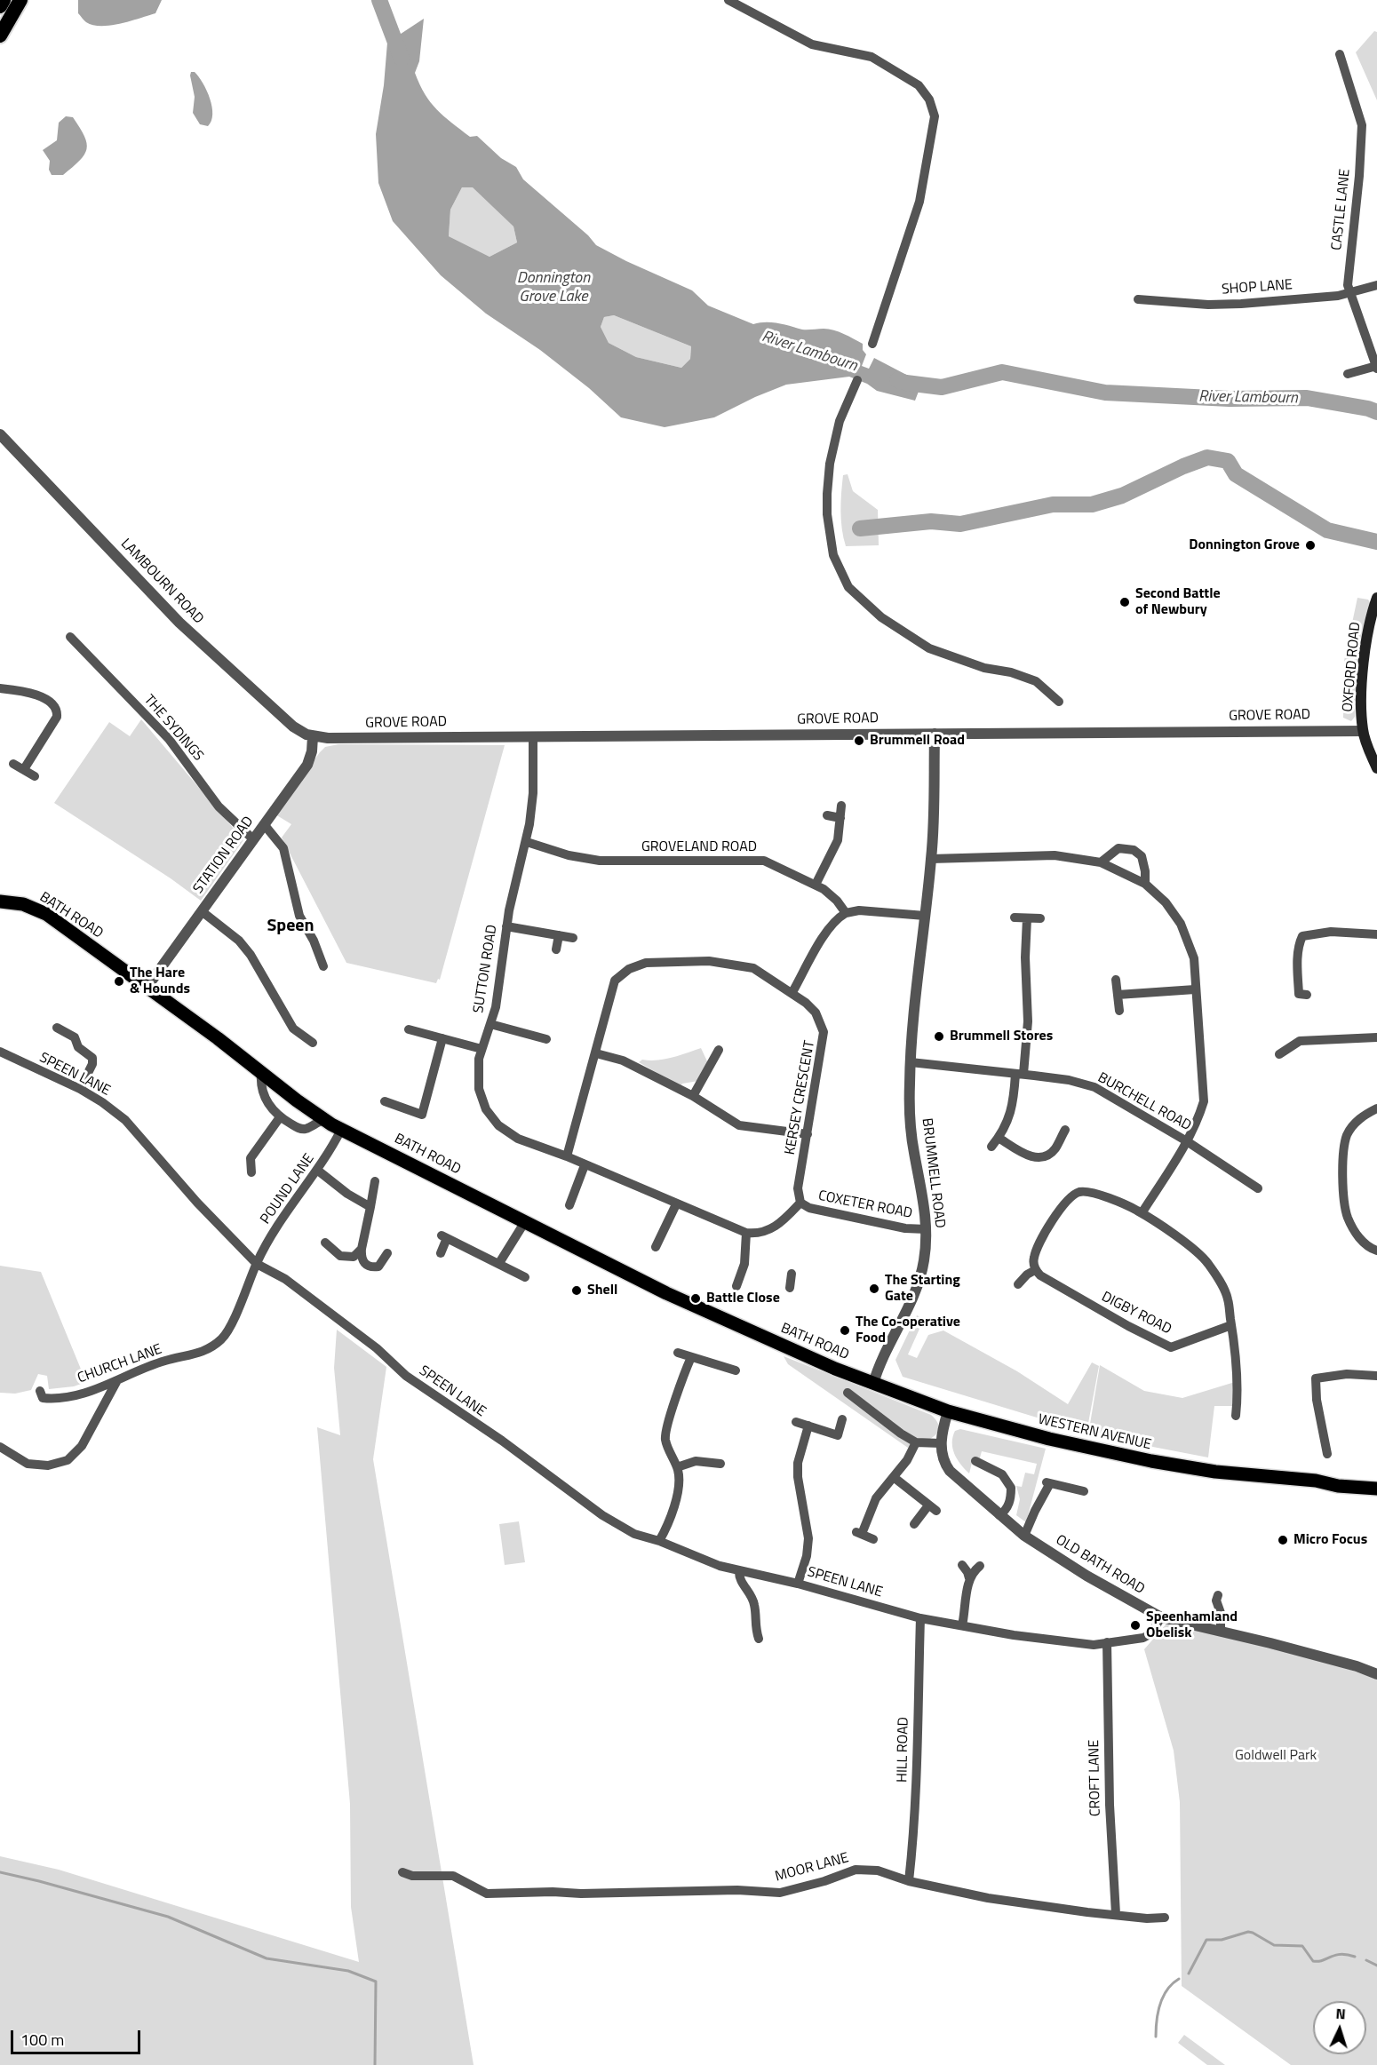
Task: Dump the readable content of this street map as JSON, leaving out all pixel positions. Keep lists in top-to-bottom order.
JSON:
{
  "streets": {
    "main road": ["OXFORD ROAD", "BATH ROAD", "WESTERN AVENUE"],
    "street": [
      "CASTLE LANE",
      "SHOP LANE",
      "LAMBOURN ROAD",
      "GROVE ROAD",
      "THE SYDINGS",
      "GROVELAND ROAD",
      "STATION ROAD",
      "SUTTON ROAD",
      "SPEEN LANE",
      "KERSEY CRESCENT",
      "BURCHELL ROAD",
      "BRUMMELL ROAD",
      "POUND LANE",
      "COXETER ROAD",
      "DIGBY ROAD",
      "CHURCH LANE",
      "OLD BATH ROAD",
      "HILL ROAD",
      "CROFT LANE",
      "MOOR LANE"
    ]
  },
  "crossings": [
    ["CASTLE LANE", "SHOP LANE"],
    ["LAMBOURN ROAD", "GROVE ROAD"],
    ["LAMBOURN ROAD", "STATION ROAD"],
    ["OXFORD ROAD", "GROVE ROAD"],
    ["GROVE ROAD", "STATION ROAD"],
    ["GROVE ROAD", "SUTTON ROAD"],
    ["GROVE ROAD", "BRUMMELL ROAD"],
    ["THE SYDINGS", "STATION ROAD"],
    ["GROVELAND ROAD", "SUTTON ROAD"],
    ["STATION ROAD", "BATH ROAD"],
    ["BATH ROAD", "BRUMMELL ROAD"],
    ["BATH ROAD", "POUND LANE"],
    ["BATH ROAD", "WESTERN AVENUE"],
    ["SUTTON ROAD", "KERSEY CRESCENT"],
    ["SPEEN LANE", "POUND LANE"],
    ["SPEEN LANE", "CHURCH LANE"],
    ["SPEEN LANE", "OLD BATH ROAD"],
    ["SPEEN LANE", "HILL ROAD"],
    ["SPEEN LANE", "CROFT LANE"],
    ["KERSEY CRESCENT", "COXETER ROAD"],
    ["BURCHELL ROAD", "BRUMMELL ROAD"],
    ["BRUMMELL ROAD", "COXETER ROAD"],
    ["BRUMMELL ROAD", "WESTERN AVENUE"],
    ["POUND LANE", "CHURCH LANE"],
    ["WESTERN AVENUE", "OLD BATH ROAD"],
    ["HILL ROAD", "MOOR LANE"],
    ["CROFT LANE", "MOOR LANE"]
  ],
  "districts": ["Speen"],
  "water": ["Donnington Grove Lake", "River Lambourn"],
  "parks": ["Goldwell Park"],
  "places": [
    "Donnington Grove",
    "Second Battle of Newbury",
    "Brummell Road",
    "The Hare & Hounds",
    "Brummell Stores",
    "The Starting Gate",
    "Shell",
    "Battle Close",
    "The Co-operative Food",
    "Micro Focus",
    "Speenhamland Obelisk"
  ],
  "scale_bar": "100 m",
  "north": "top"
}
